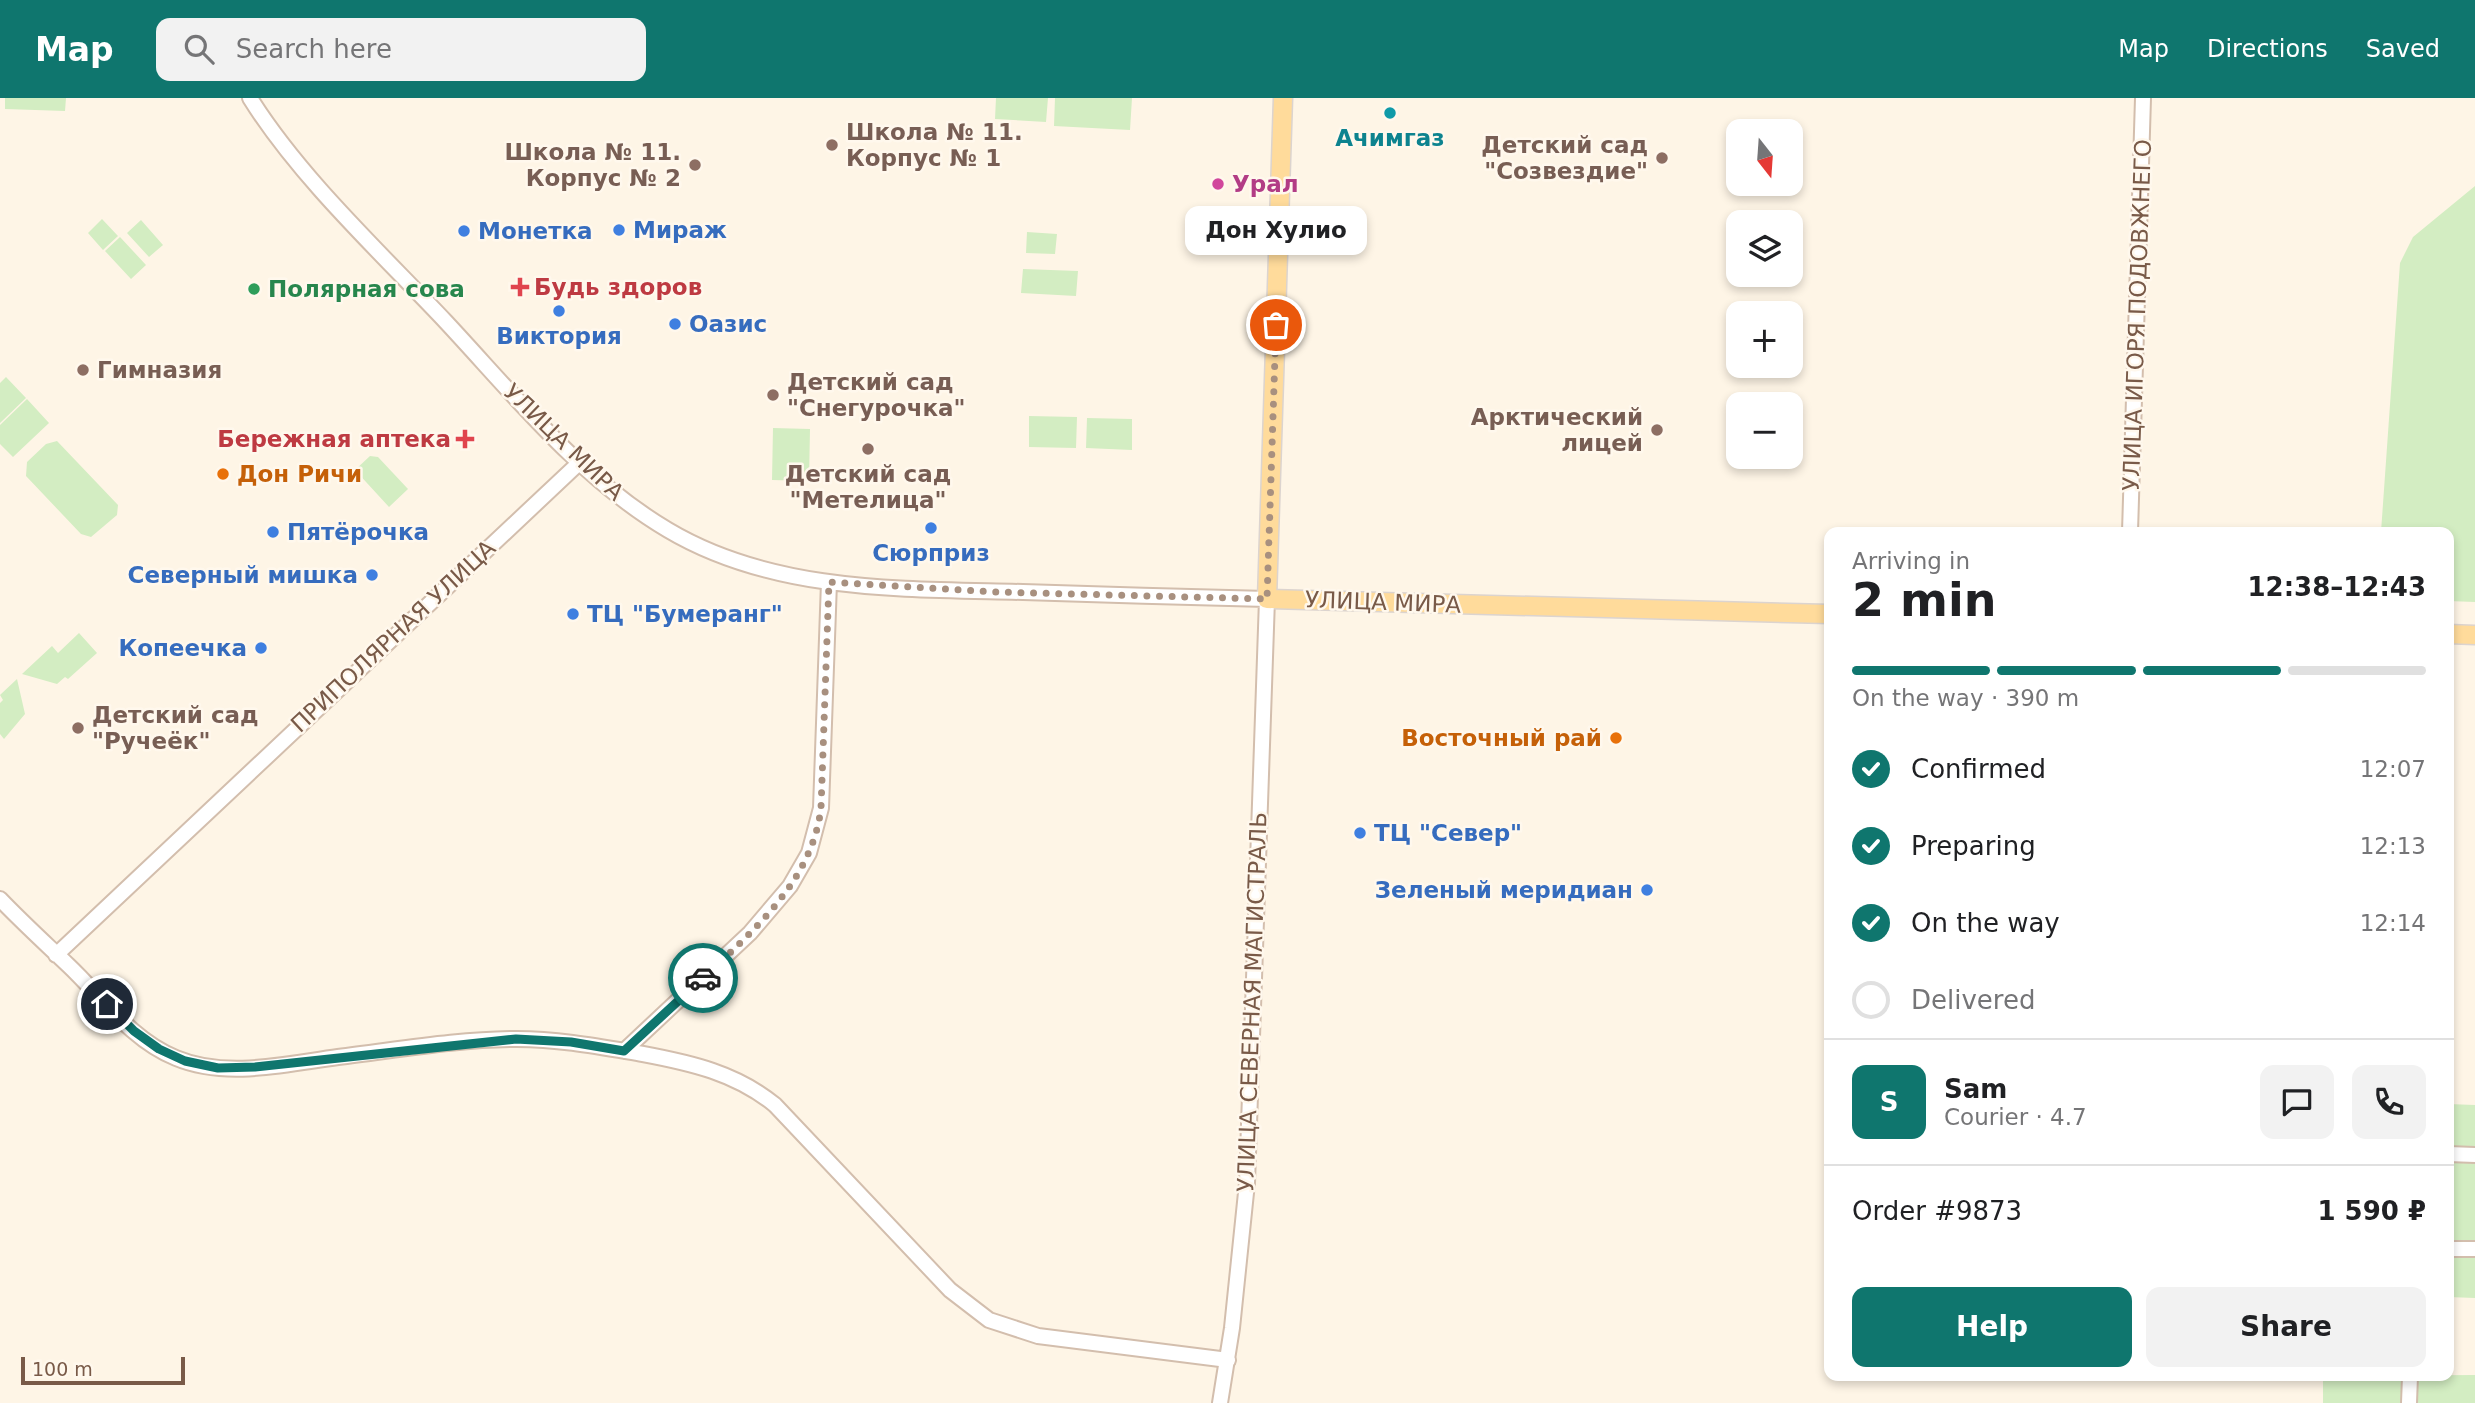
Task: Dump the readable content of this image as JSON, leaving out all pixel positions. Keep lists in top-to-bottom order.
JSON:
{
  "streets": {
    "main road": ["УЛИЦА МИРА"],
    "street": ["УЛИЦА ИГОРЯ ПОДОВЖНЕГО", "ПРИПОЛЯРНАЯ УЛИЦА", "УЛИЦА СЕВЕРНАЯ МАГИСТРАЛЬ"]
  },
  "crossings": [
    ["УЛИЦА МИРА", "ПРИПОЛЯРНАЯ УЛИЦА"],
    ["УЛИЦА МИРА", "УЛИЦА СЕВЕРНАЯ МАГИСТРАЛЬ"]
  ],
  "places": {
    "other": [
      "Ачимгаз",
      "Школа № 11. Корпус № 1",
      "Детский сад \"Созвездие\"",
      "Школа № 11. Корпус № 2",
      "Урал",
      "Мираж",
      "Монетка",
      "Полярная сова",
      "Виктория",
      "Оазис",
      "Дон Хулио",
      "Гимназия",
      "Детский сад \"Снегурочка\"",
      "Арктический лицей",
      "Детский сад \"Метелица\"",
      "Дон Ричи",
      "Сюрприз",
      "Пятёрочка",
      "Северный мишка",
      "ТЦ \"Бумеранг\"",
      "Копеечка",
      "Детский сад \"Ручеёк\"",
      "Восточный рай",
      "ТЦ \"Север\"",
      "Зеленый меридиан"
    ],
    "health": ["Будь здоров", "Бережная аптека"]
  },
  "scale_bar": "100 m",
  "north": "bottom",
  "page": {
    "header": "Map",
    "search": "Search here",
    "nav": ["Map", "Directions", "Saved"],
    "map_buttons": ["+", "−"],
    "bubble": "Дон Хулио",
    "heading": ["2 min", "Arriving in", "12:38–12:43"],
    "panel": [
      "Sam",
      "Courier · 4.7",
      "Order #9873",
      "1 590 ₽"
    ],
    "bar": "On the way · 390 m",
    "list": [
      ["Confirmed", "12:07"],
      ["Preparing", "12:13"],
      ["On the way", "12:14"],
      "Delivered"
    ],
    "round": "S",
    "buttons": ["Help", "Share"],
    "scale": "100 m"
  }
}
